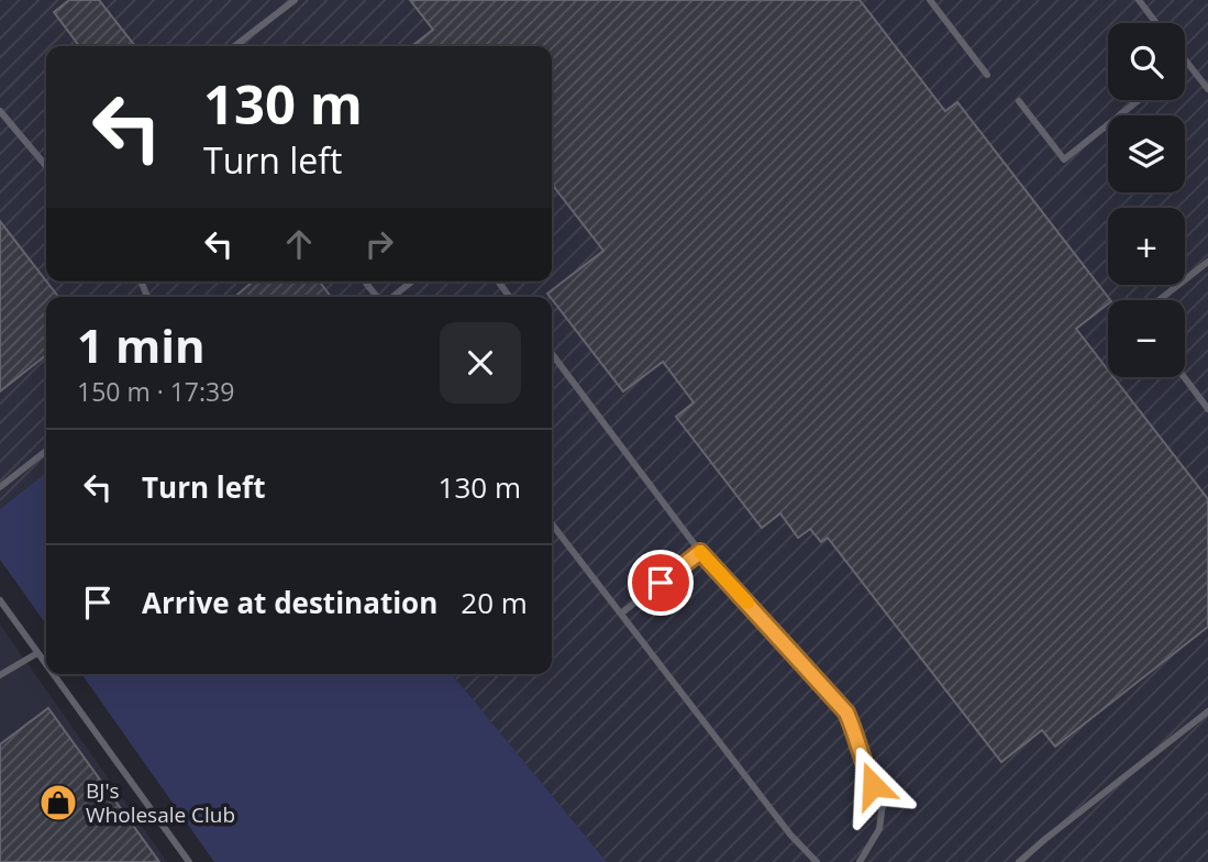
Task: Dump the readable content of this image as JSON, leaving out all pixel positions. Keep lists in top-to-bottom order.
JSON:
{
  "places": {
    "shop": ["BJ's Wholesale Club"]
  },
  "page": {
    "map_buttons": ["+", "−"],
    "turn": ["130 m", "Turn left"],
    "heading": ["1 min", "150 m · 17:39"],
    "list": [
      {
        "name": "Turn left",
        "value": "130 m"
      },
      {
        "name": "Arrive at destination",
        "value": "20 m"
      }
    ]
  }
}
